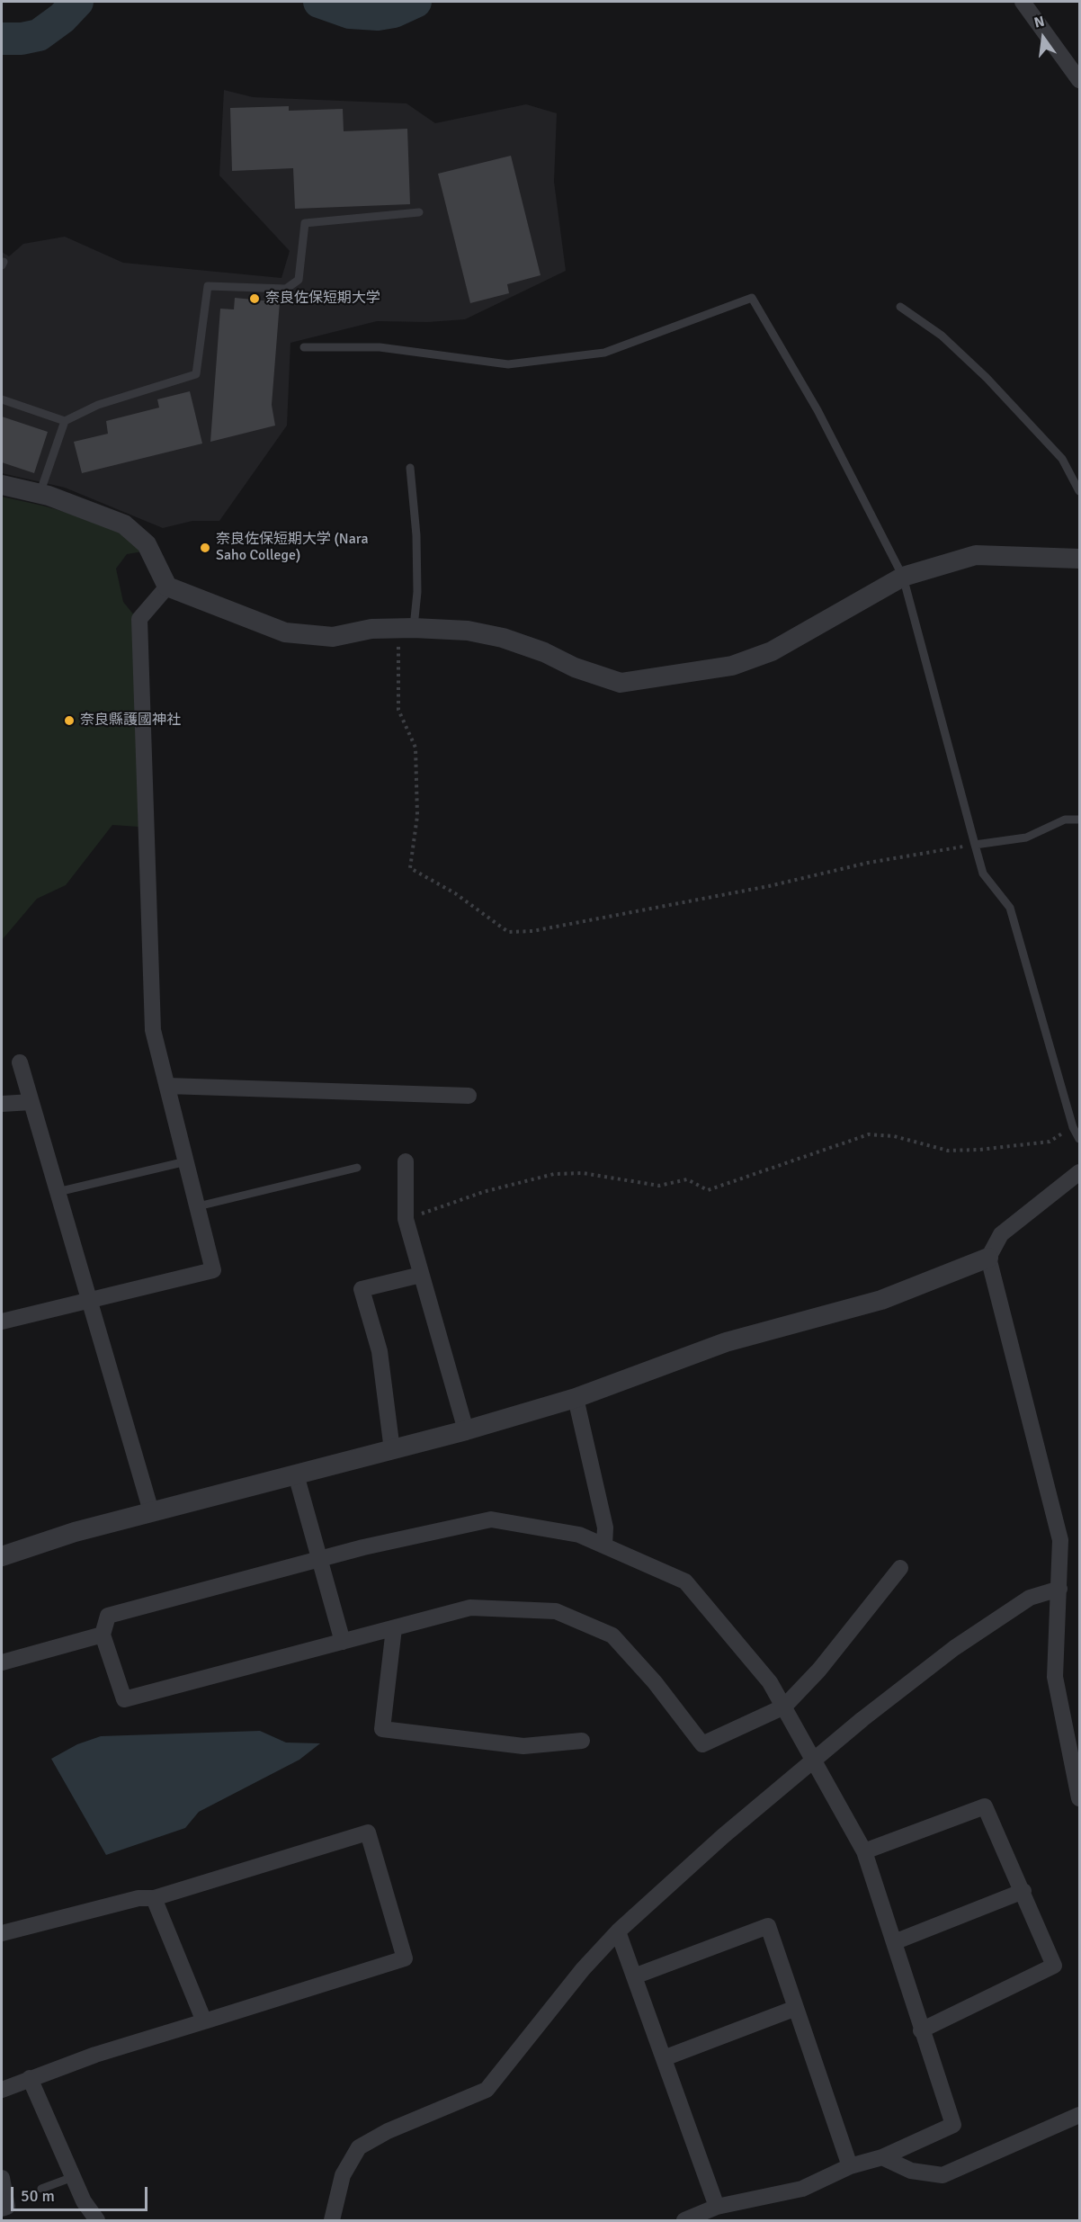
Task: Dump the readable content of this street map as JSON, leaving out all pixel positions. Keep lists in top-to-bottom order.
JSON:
{
  "places": ["奈良佐保短期大学", "奈良佐保短期大学 (Nara Saho College)", "奈良縣護國神社"],
  "scale_bar": "50 m",
  "north": "top"
}
